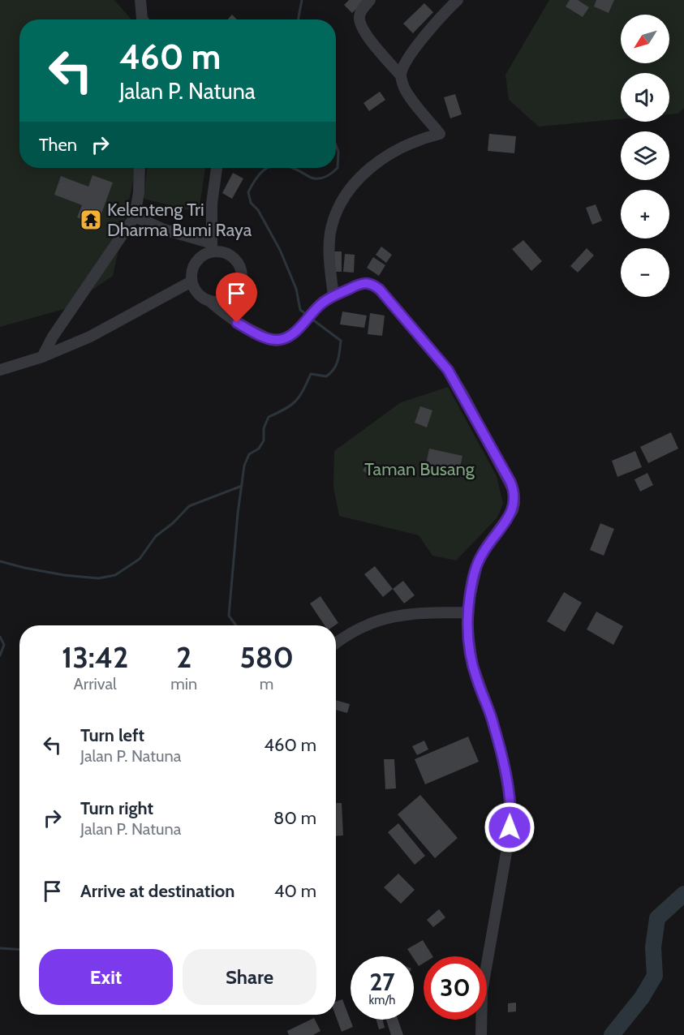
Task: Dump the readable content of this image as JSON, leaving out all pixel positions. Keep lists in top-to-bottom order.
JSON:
{
  "parks": ["Taman Busang"],
  "places": {
    "temple": ["Kelenteng Tri Dharma Bumi Raya"]
  },
  "north": "bottom left",
  "page": {
    "map_buttons": ["+", "−"],
    "turn": ["460 m", "Jalan P. Natuna"],
    "then": "Then",
    "eta": [
      "13:42",
      "Arrival",
      "2",
      "min",
      "580",
      "m"
    ],
    "list": [
      {
        "name": "Turn left",
        "note": "Jalan P. Natuna",
        "value": "460 m"
      },
      {
        "name": "Turn right",
        "note": "Jalan P. Natuna",
        "value": "80 m"
      },
      {
        "name": "Arrive at destination",
        "value": "40 m"
      }
    ],
    "buttons": ["Exit", "Share"],
    "speed": "27 km/h",
    "limit": "30"
  }
}
